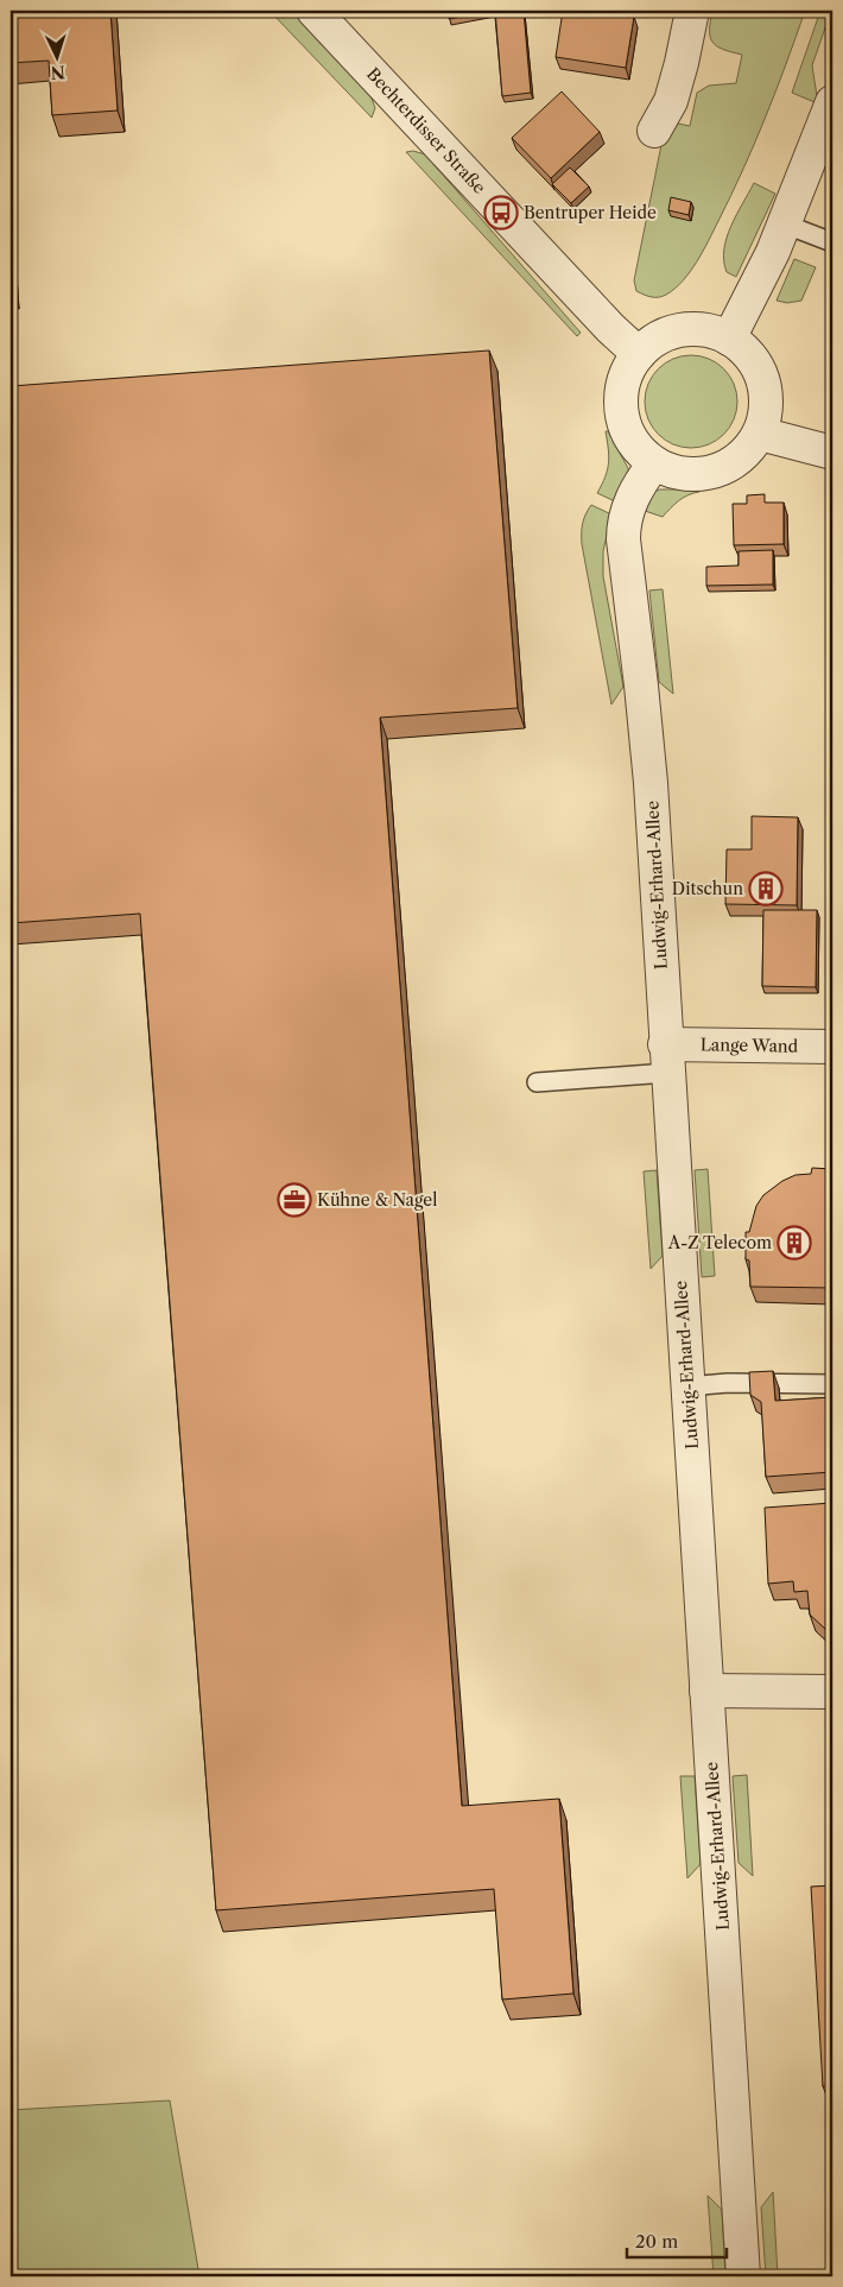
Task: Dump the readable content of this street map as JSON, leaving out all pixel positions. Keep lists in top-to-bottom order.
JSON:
{
  "streets": {
    "street": ["Bechterdisser Straße", "Ludwig-Erhard-Allee", "Lange Wand"]
  },
  "crossings": [
    ["Bechterdisser Straße", "Ludwig-Erhard-Allee"],
    ["Ludwig-Erhard-Allee", "Lange Wand"]
  ],
  "places": {
    "bus stop": ["Bentruper Heide"],
    "building": ["Ditschun", "A-Z Telecom"],
    "office": ["Kühne & Nagel"]
  },
  "scale_bar": "20 m",
  "north": "bottom"
}
